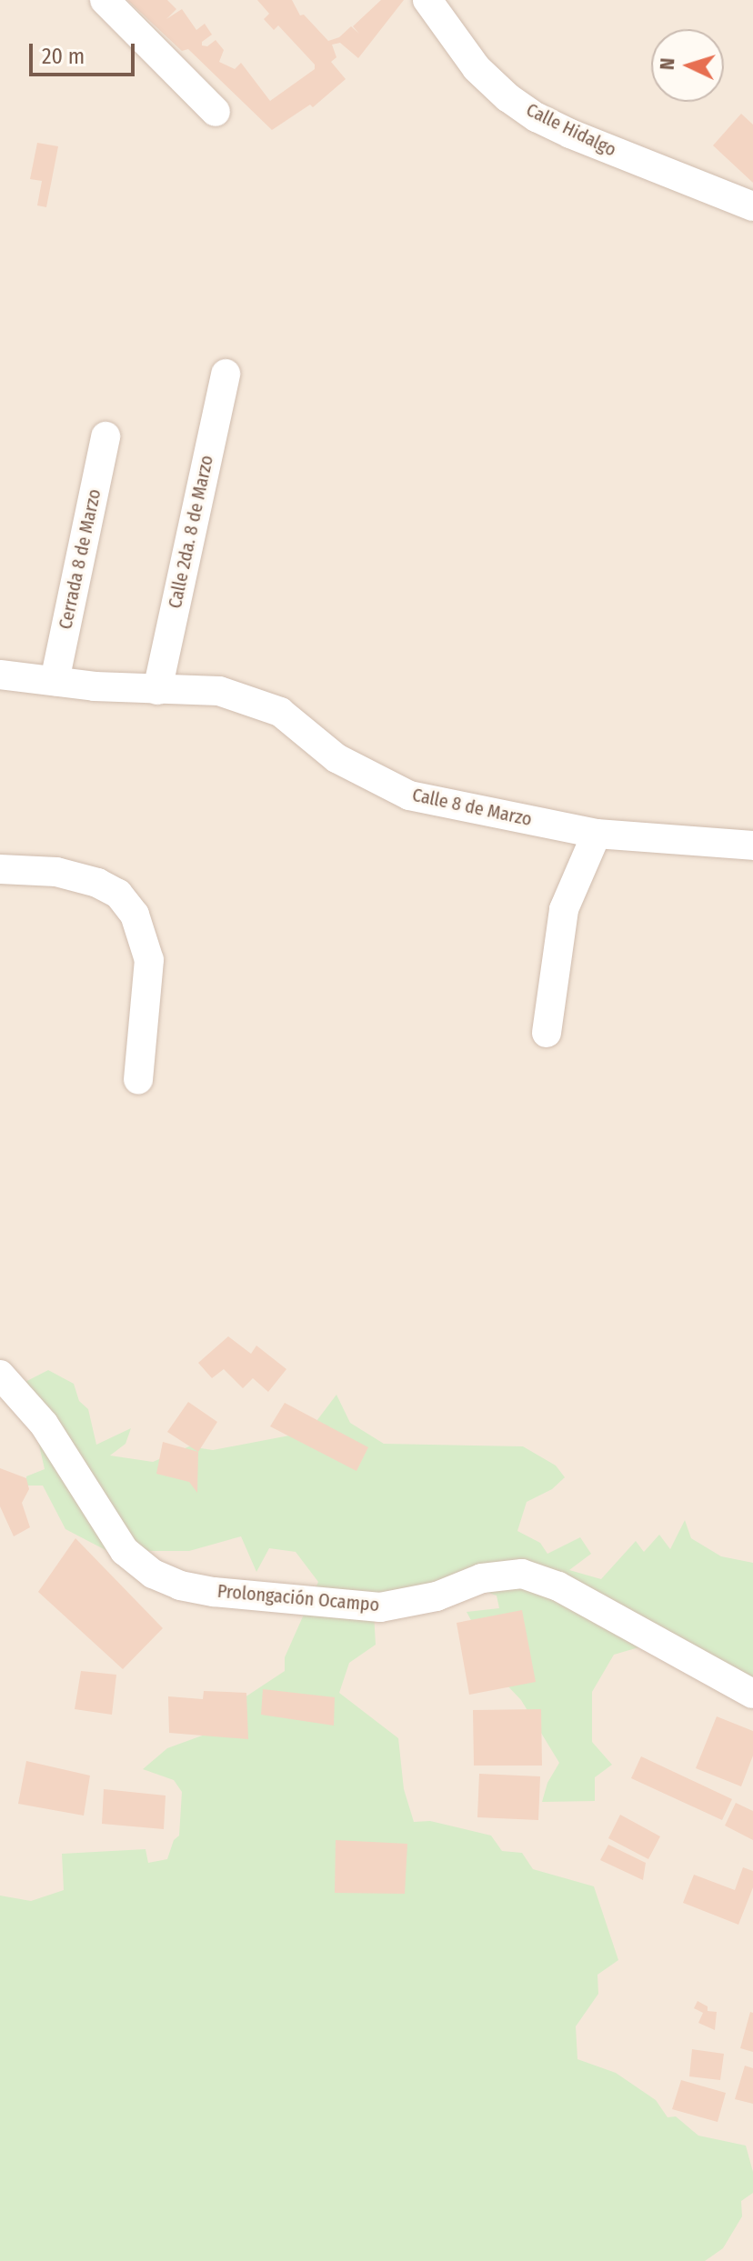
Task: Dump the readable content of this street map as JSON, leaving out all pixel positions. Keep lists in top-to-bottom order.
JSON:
{
  "streets": {
    "street": [
      "Calle Hidalgo",
      "Calle 2da. 8 de Marzo",
      "Cerrada 8 de Marzo",
      "Calle 8 de Marzo",
      "Prolongación Ocampo"
    ]
  },
  "crossings": [
    ["Calle 2da. 8 de Marzo", "Calle 8 de Marzo"],
    ["Cerrada 8 de Marzo", "Calle 8 de Marzo"]
  ],
  "scale_bar": "20 m",
  "north": "left"
}
